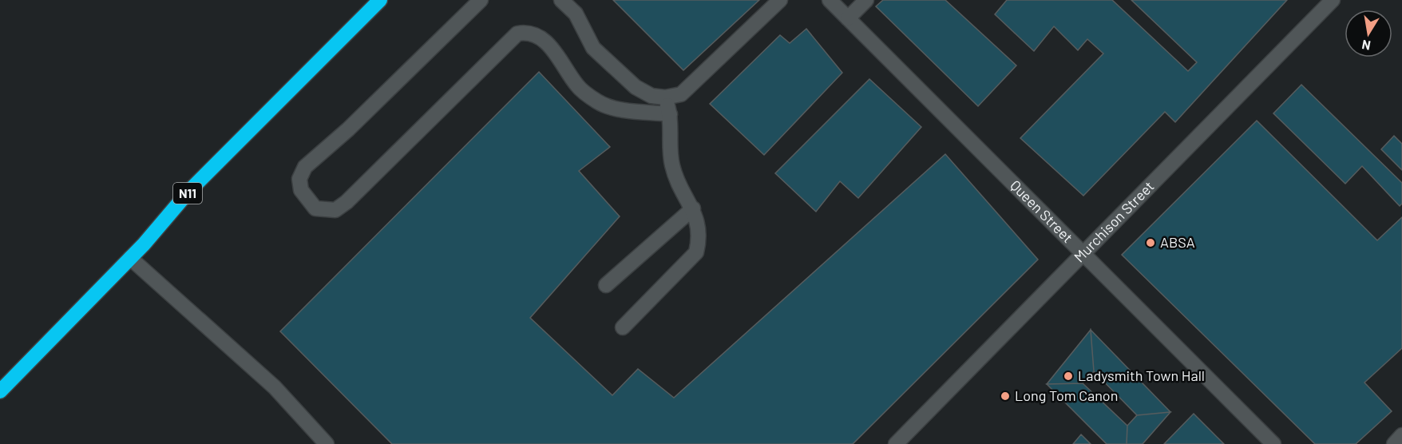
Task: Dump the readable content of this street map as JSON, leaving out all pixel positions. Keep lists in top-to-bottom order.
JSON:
{
  "streets": {
    "highway": ["N11"],
    "street": ["Queen Street", "Murchison Street"]
  },
  "crossings": [
    ["Queen Street", "Murchison Street"]
  ],
  "places": ["ABSA", "Ladysmith Town Hall", "Long Tom Canon"],
  "north": "bottom"
}
